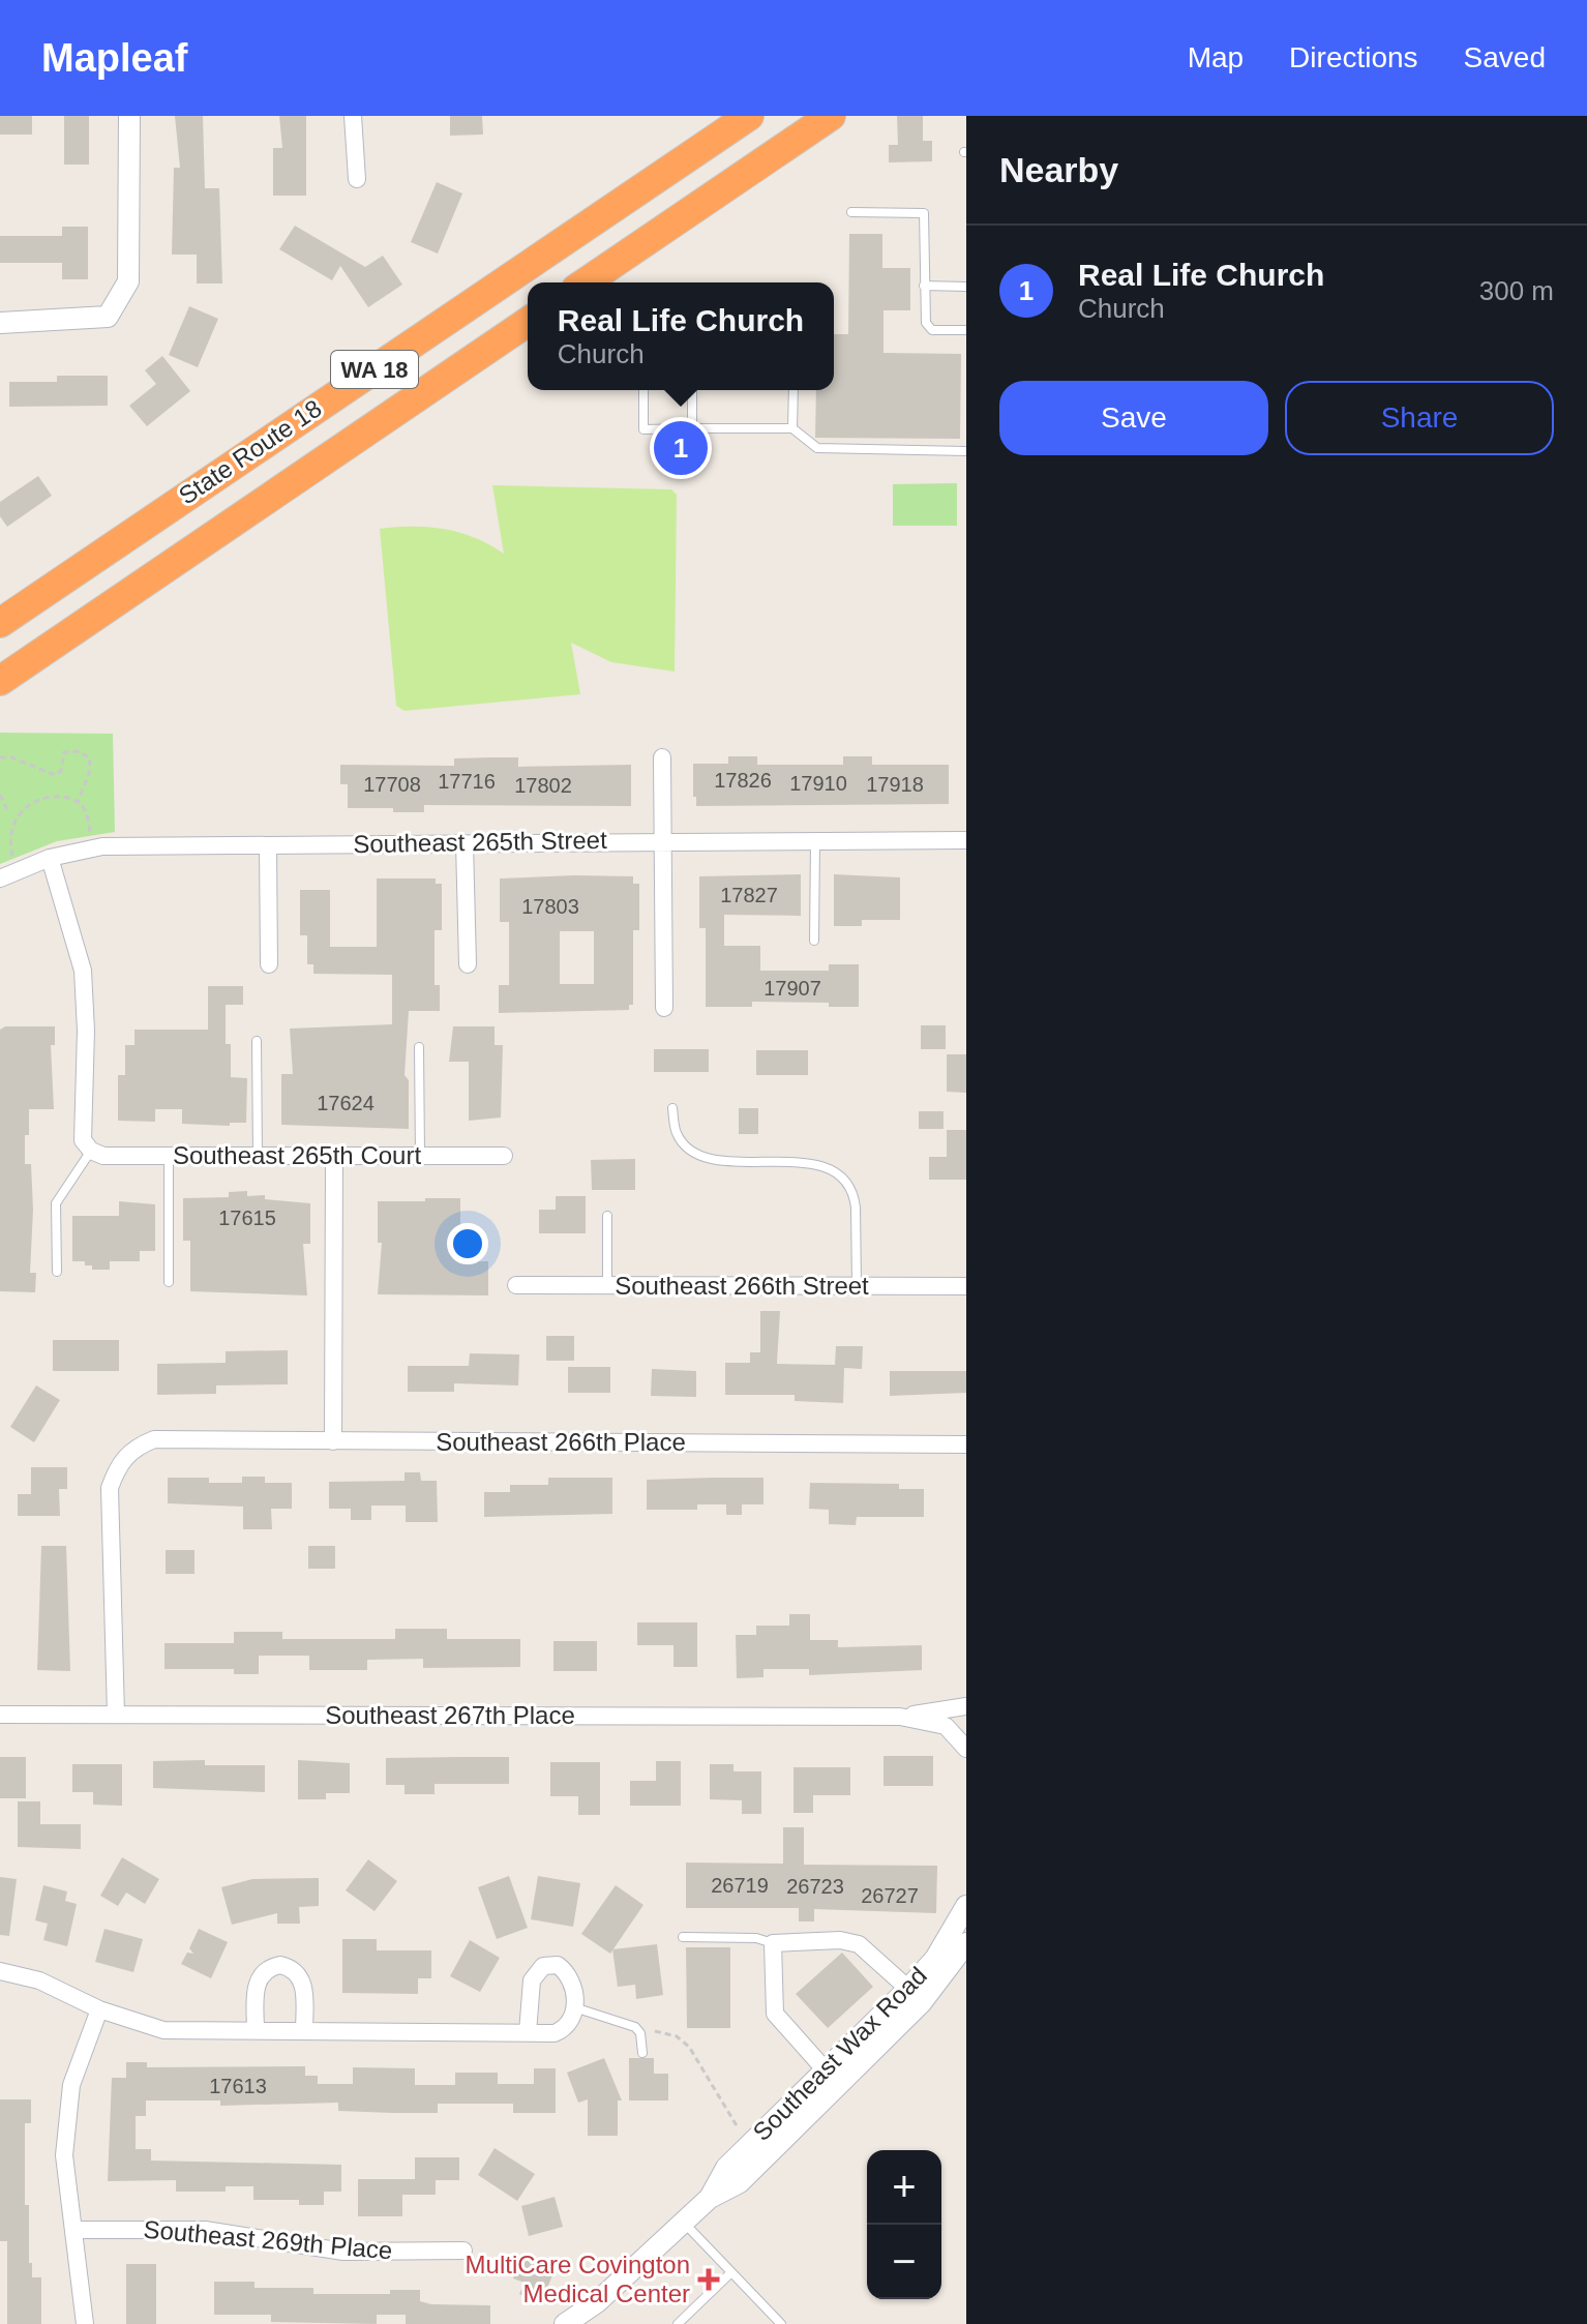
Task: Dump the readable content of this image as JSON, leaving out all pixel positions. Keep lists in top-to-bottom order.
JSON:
{
  "streets": {
    "highway": ["WA 18", "State Route 18"],
    "street": [
      "Southeast 265th Street",
      "Southeast 265th Court",
      "Southeast 266th Street",
      "Southeast 266th Place",
      "Southeast 267th Place",
      "Southeast Wax Road",
      "Southeast 269th Place"
    ]
  },
  "crossings": [
    ["Southeast 266th Place", "Southeast 267th Place"]
  ],
  "places": {
    "health": ["MultiCare Covington Medical Center"]
  },
  "house_numbers": [
    "17826",
    "17716",
    "17910",
    "17708",
    "17918",
    "17802",
    "17827",
    "17803",
    "17907",
    "17624",
    "17615",
    "26719",
    "26723",
    "26727",
    "17613"
  ],
  "page": {
    "header": "Mapleaf",
    "nav": ["Map", "Directions", "Saved"],
    "heading": "Nearby",
    "list": [
      {
        "mark": "1",
        "name": "Real Life Church",
        "note": "Church",
        "value": "300 m"
      }
    ],
    "popup": ["Real Life Church", "Church"],
    "buttons": ["Save", "Share"],
    "pins": "1",
    "map_buttons": ["+", "−"]
  }
}
